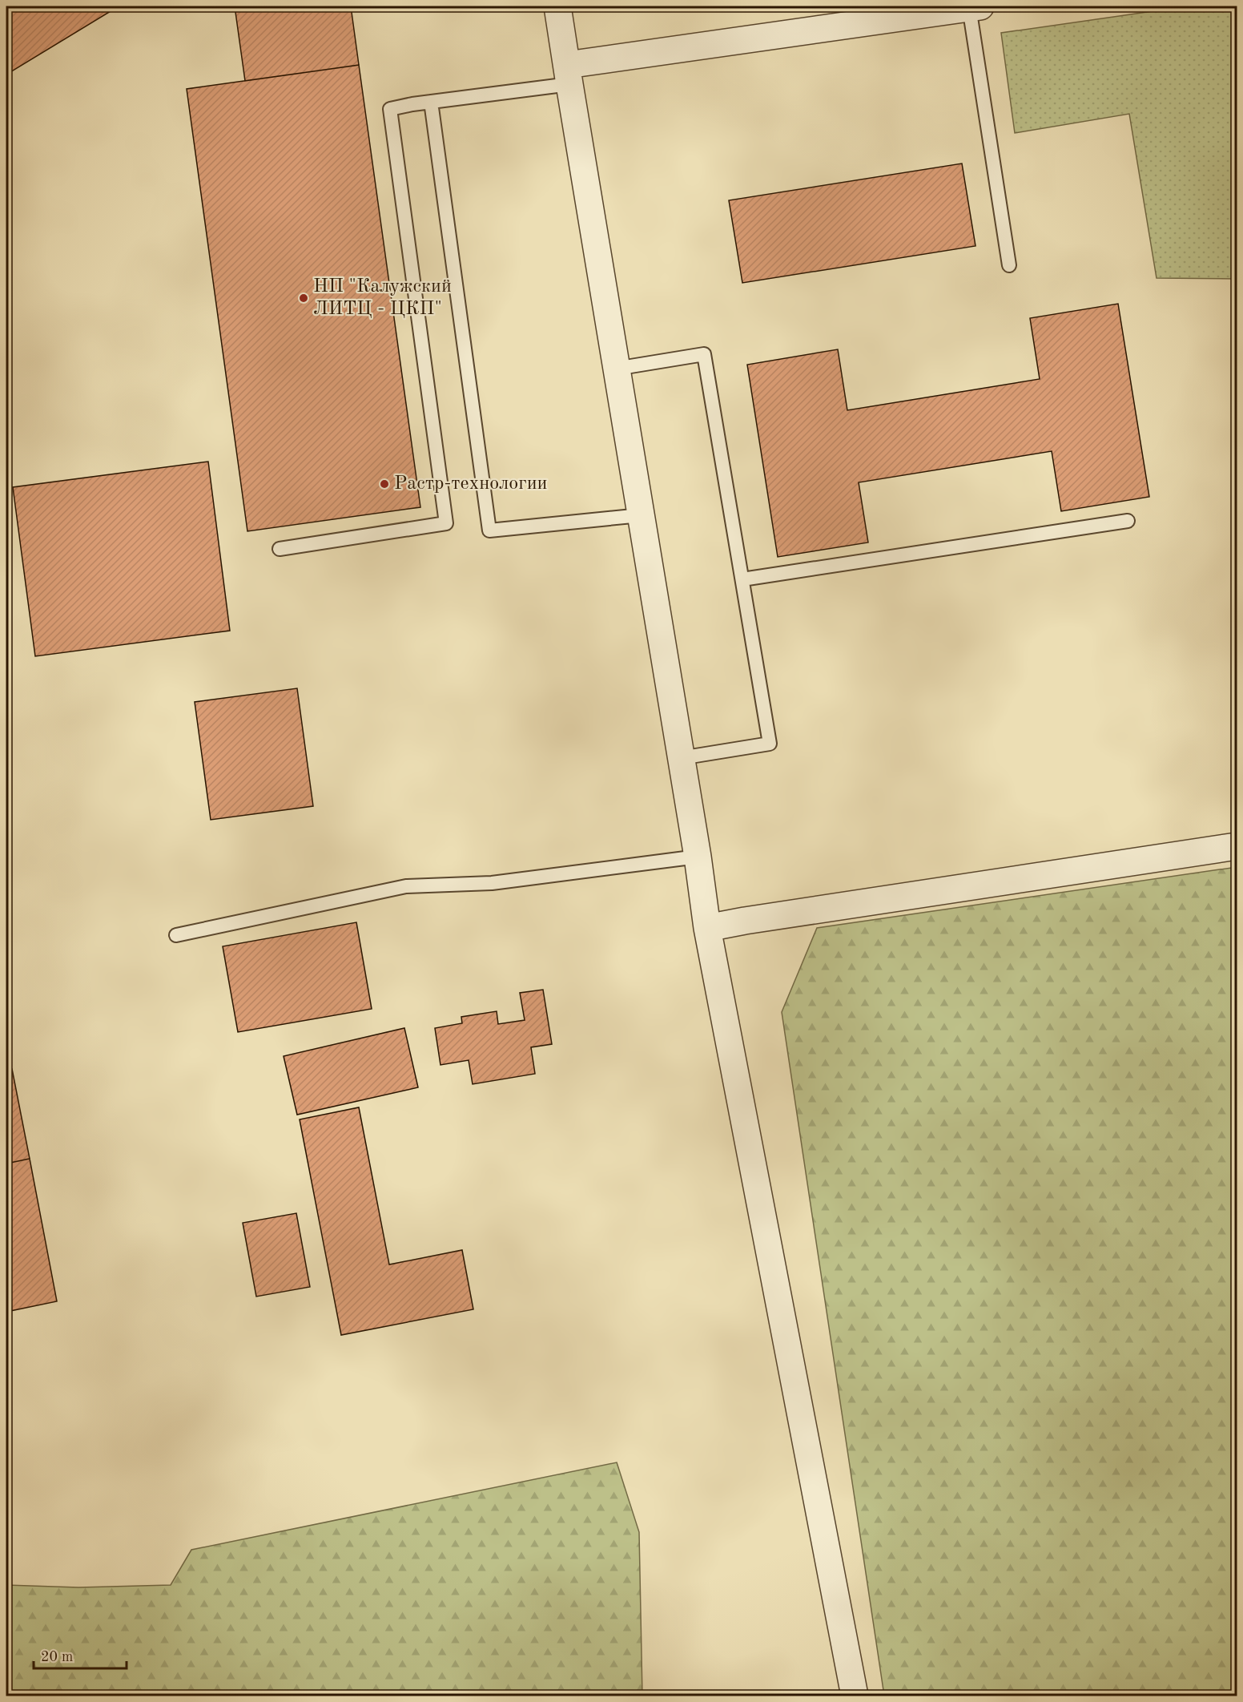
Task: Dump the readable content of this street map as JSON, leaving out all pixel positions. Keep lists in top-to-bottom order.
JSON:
{
  "places": ["НП \"Калужский ЛИТЦ - ЦКП\"", "Растр-технологии"],
  "scale_bar": "20 m"
}
